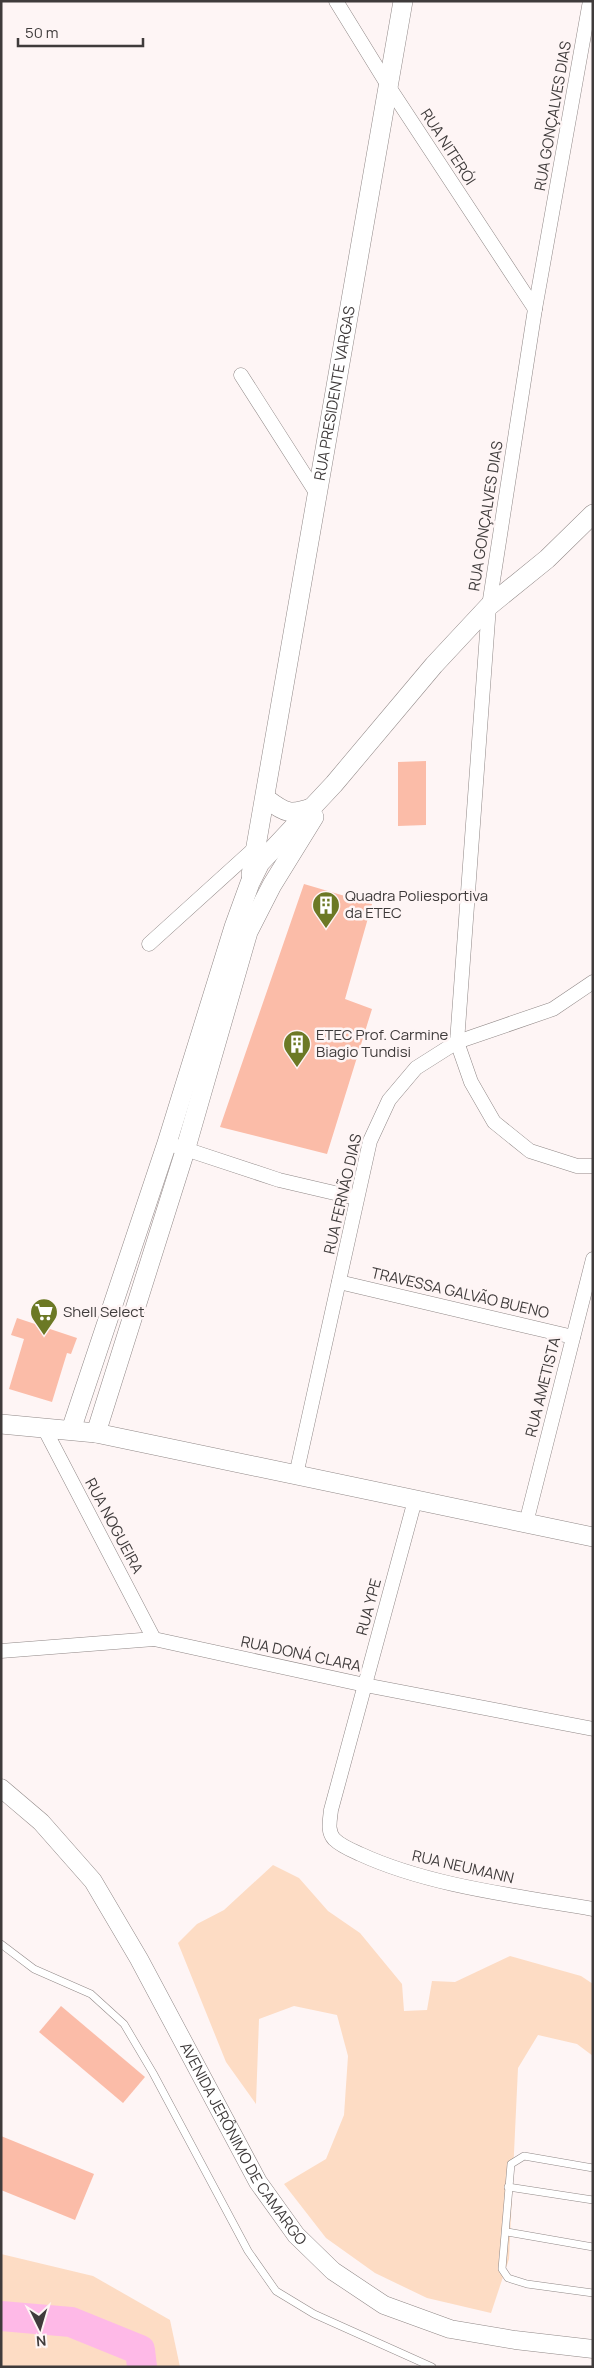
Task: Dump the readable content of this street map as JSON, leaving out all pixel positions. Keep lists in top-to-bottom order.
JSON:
{
  "streets": {
    "main road": ["RUA PRESIDENTE VARGAS"],
    "street": [
      "RUA GONÇALVES DIAS",
      "RUA NITERÓI",
      "RUA FERNÃO DIAS",
      "TRAVESSA GALVÃO BUENO",
      "RUA AMETISTA",
      "RUA NOGUEIRA",
      "RUA YPE",
      "RUA DONÁ CLARA",
      "RUA NEUMANN",
      "AVENIDA JERÔNIMO DE CAMARGO"
    ]
  },
  "crossings": [
    ["RUA GONÇALVES DIAS", "RUA NITERÓI"],
    ["RUA GONÇALVES DIAS", "RUA FERNÃO DIAS"],
    ["RUA NITERÓI", "RUA PRESIDENTE VARGAS"],
    ["RUA FERNÃO DIAS", "TRAVESSA GALVÃO BUENO"],
    ["TRAVESSA GALVÃO BUENO", "RUA AMETISTA"],
    ["RUA NOGUEIRA", "RUA DONÁ CLARA"],
    ["RUA YPE", "RUA DONÁ CLARA"],
    ["RUA YPE", "RUA NEUMANN"]
  ],
  "places": {
    "building": ["Quadra Poliesportiva da ETEC", "ETEC Prof. Carmine Biagio Tundisi"],
    "supermarket": ["Shell Select"]
  },
  "scale_bar": "50 m",
  "north": "bottom"
}
